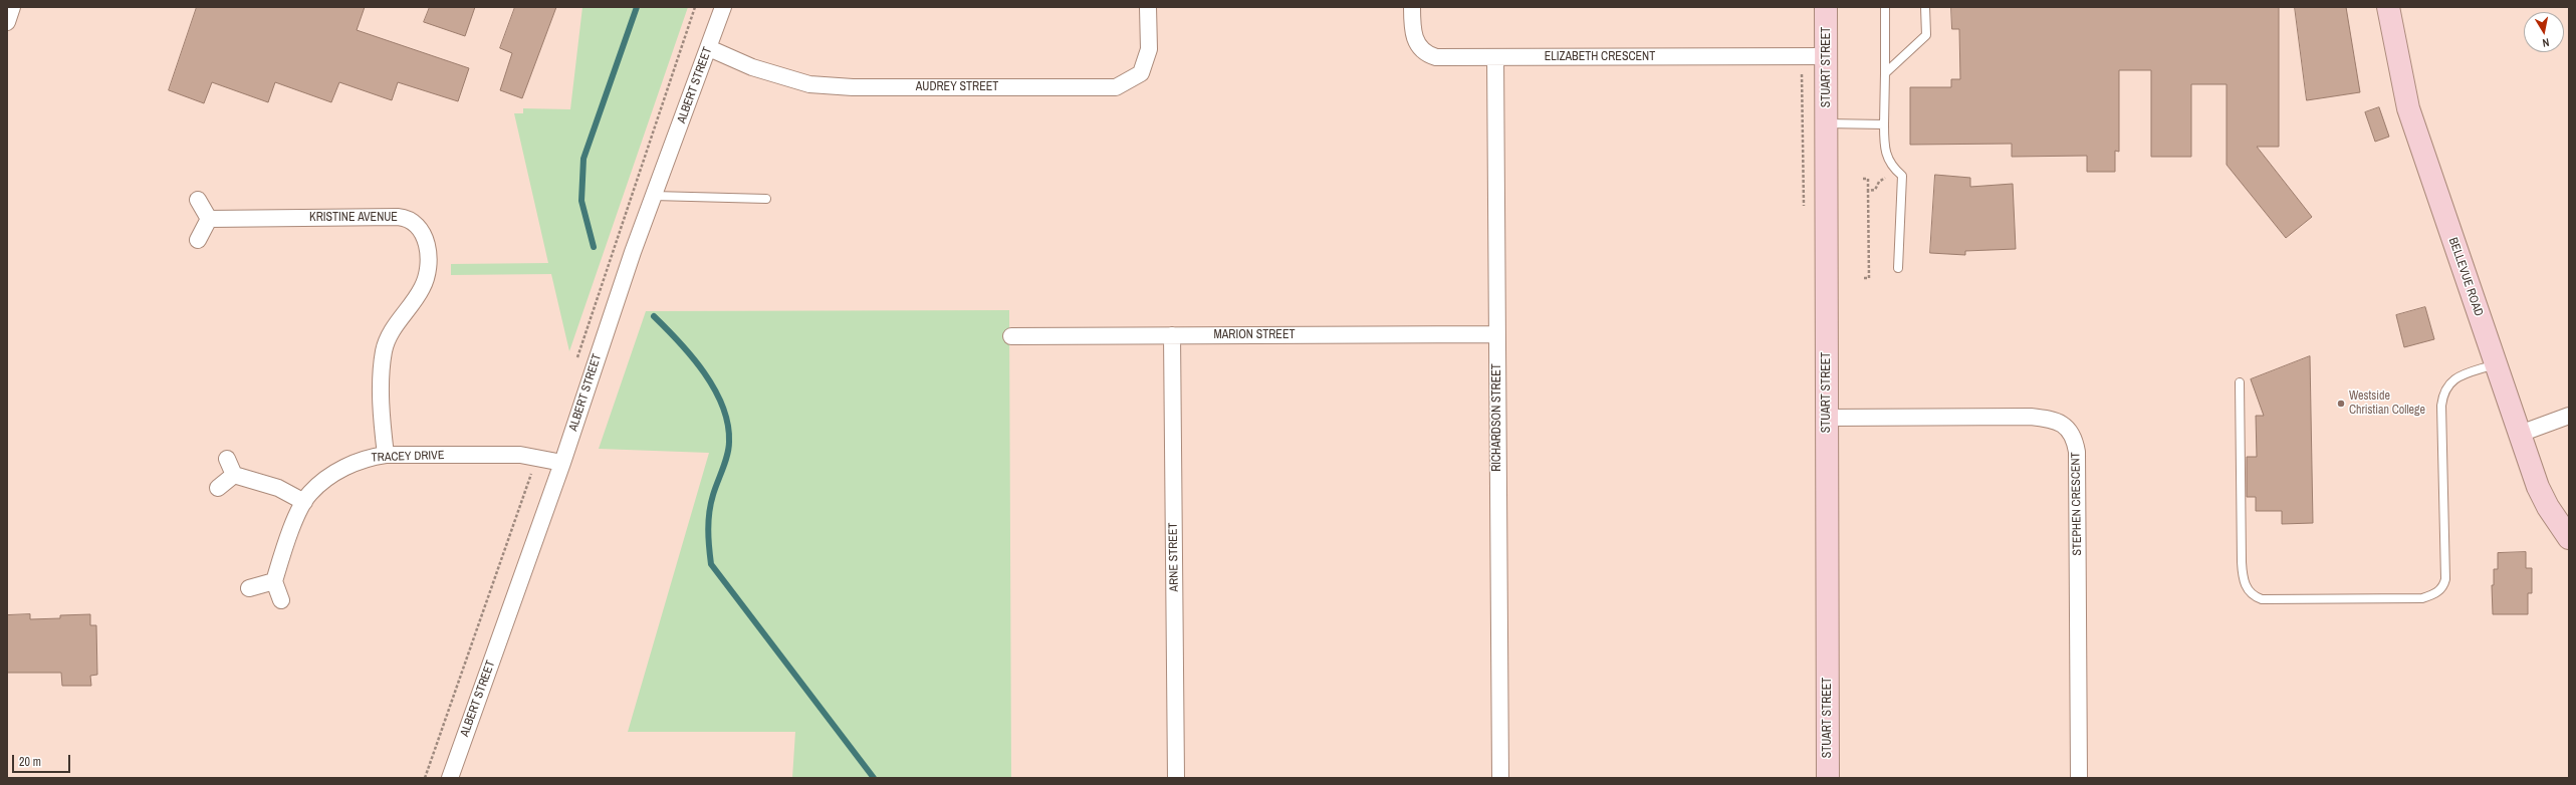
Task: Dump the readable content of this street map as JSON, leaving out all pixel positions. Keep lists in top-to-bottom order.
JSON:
{
  "streets": {
    "street": [
      "ELIZABETH CRESCENT",
      "STUART STREET",
      "ALBERT STREET",
      "AUDREY STREET",
      "KRISTINE AVENUE",
      "BELLEVUE ROAD",
      "MARION STREET",
      "RICHARDSON STREET",
      "TRACEY DRIVE",
      "STEPHEN CRESCENT",
      "ARNE STREET"
    ]
  },
  "crossings": [
    ["ELIZABETH CRESCENT", "STUART STREET"],
    ["ELIZABETH CRESCENT", "RICHARDSON STREET"],
    ["STUART STREET", "STEPHEN CRESCENT"],
    ["ALBERT STREET", "AUDREY STREET"],
    ["ALBERT STREET", "TRACEY DRIVE"],
    ["KRISTINE AVENUE", "TRACEY DRIVE"],
    ["MARION STREET", "RICHARDSON STREET"],
    ["MARION STREET", "ARNE STREET"]
  ],
  "places": ["Westside Christian College"],
  "scale_bar": "20 m",
  "north": "bottom"
}
